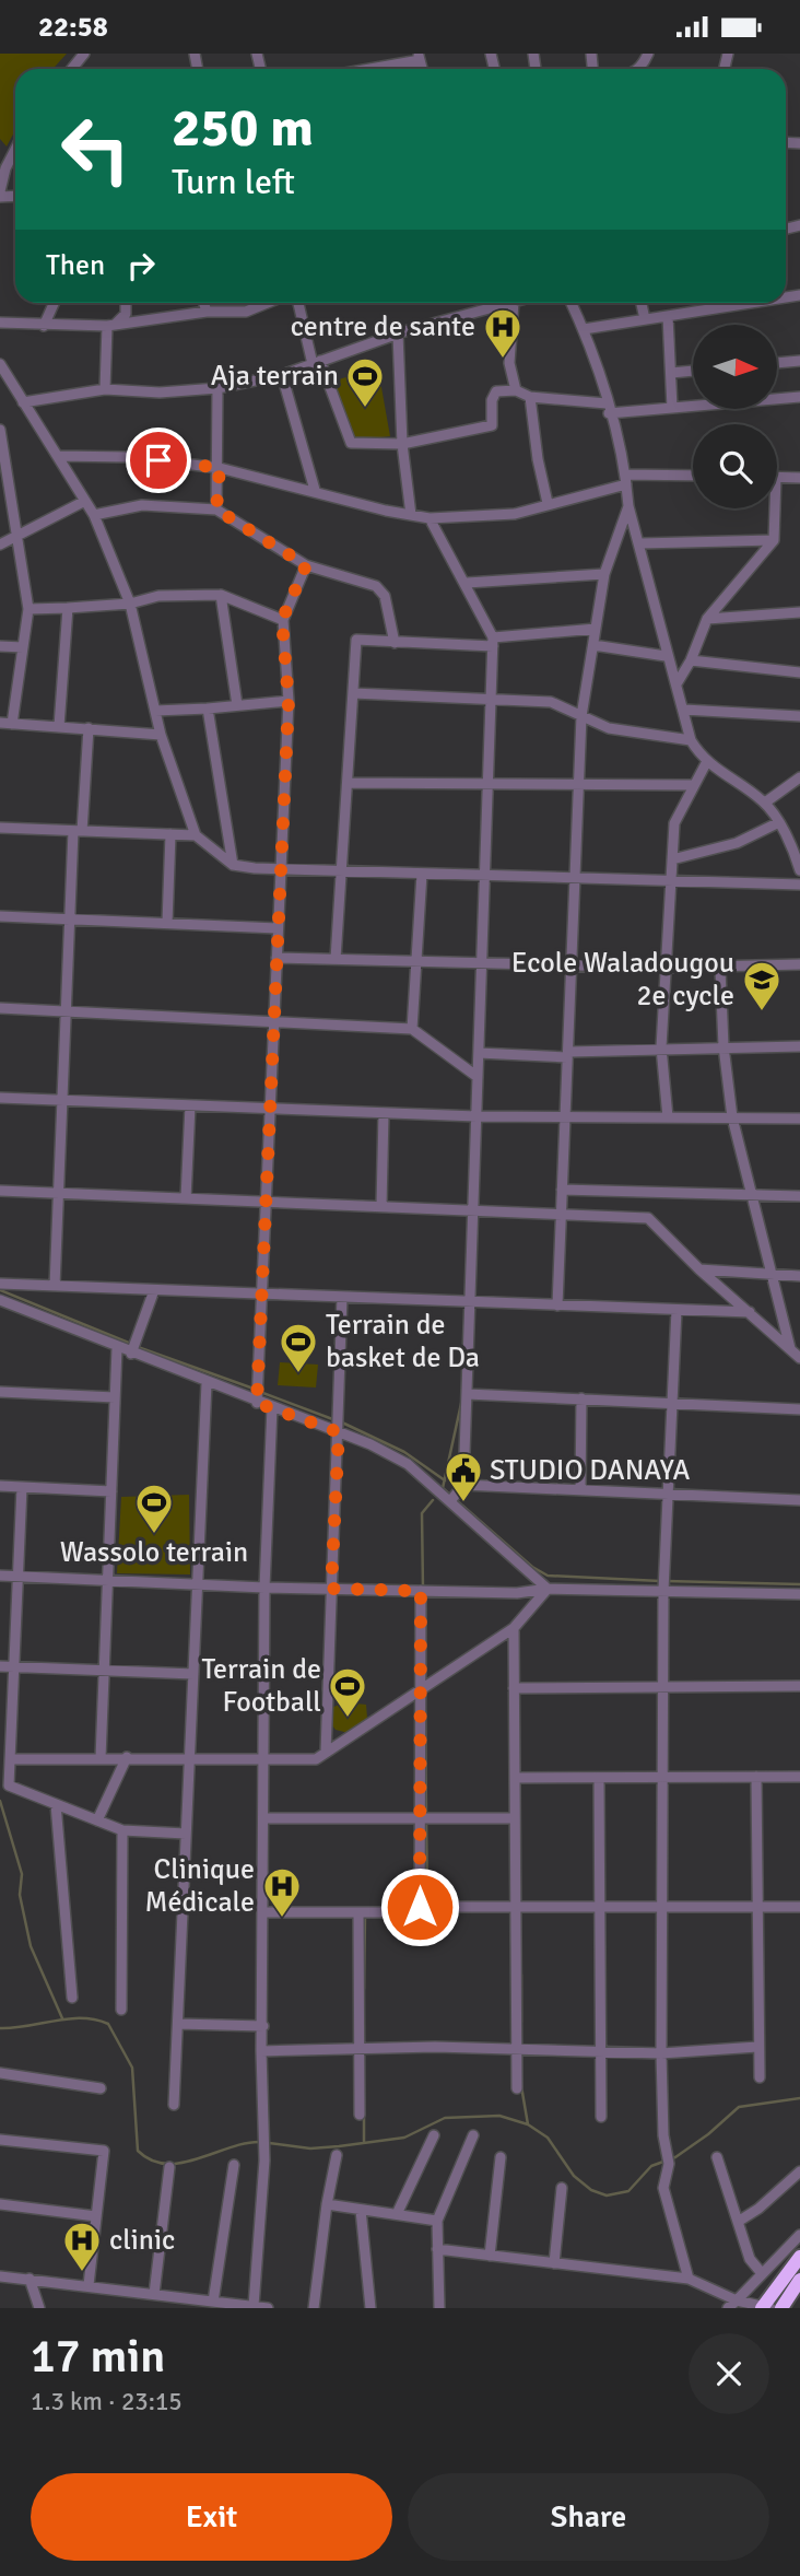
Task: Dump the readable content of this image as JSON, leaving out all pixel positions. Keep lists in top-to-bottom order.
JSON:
{
  "places": {
    "hospital": ["centre de sante", "Clinique Médicale", "clinic"],
    "sports": [
      "Aja terrain",
      "Terrain de basket de Da",
      "Wassolo terrain",
      "Terrain de Football"
    ],
    "school or university": ["Ecole Waladougou 2e cycle"],
    "public building": ["STUDIO DANAYA"]
  },
  "north": "right",
  "page": {
    "status": "22:58",
    "turn": ["250 m", "Turn left"],
    "then": "Then",
    "heading": ["17 min", "1.3 km · 23:15"],
    "buttons": ["Exit", "Share"]
  }
}
